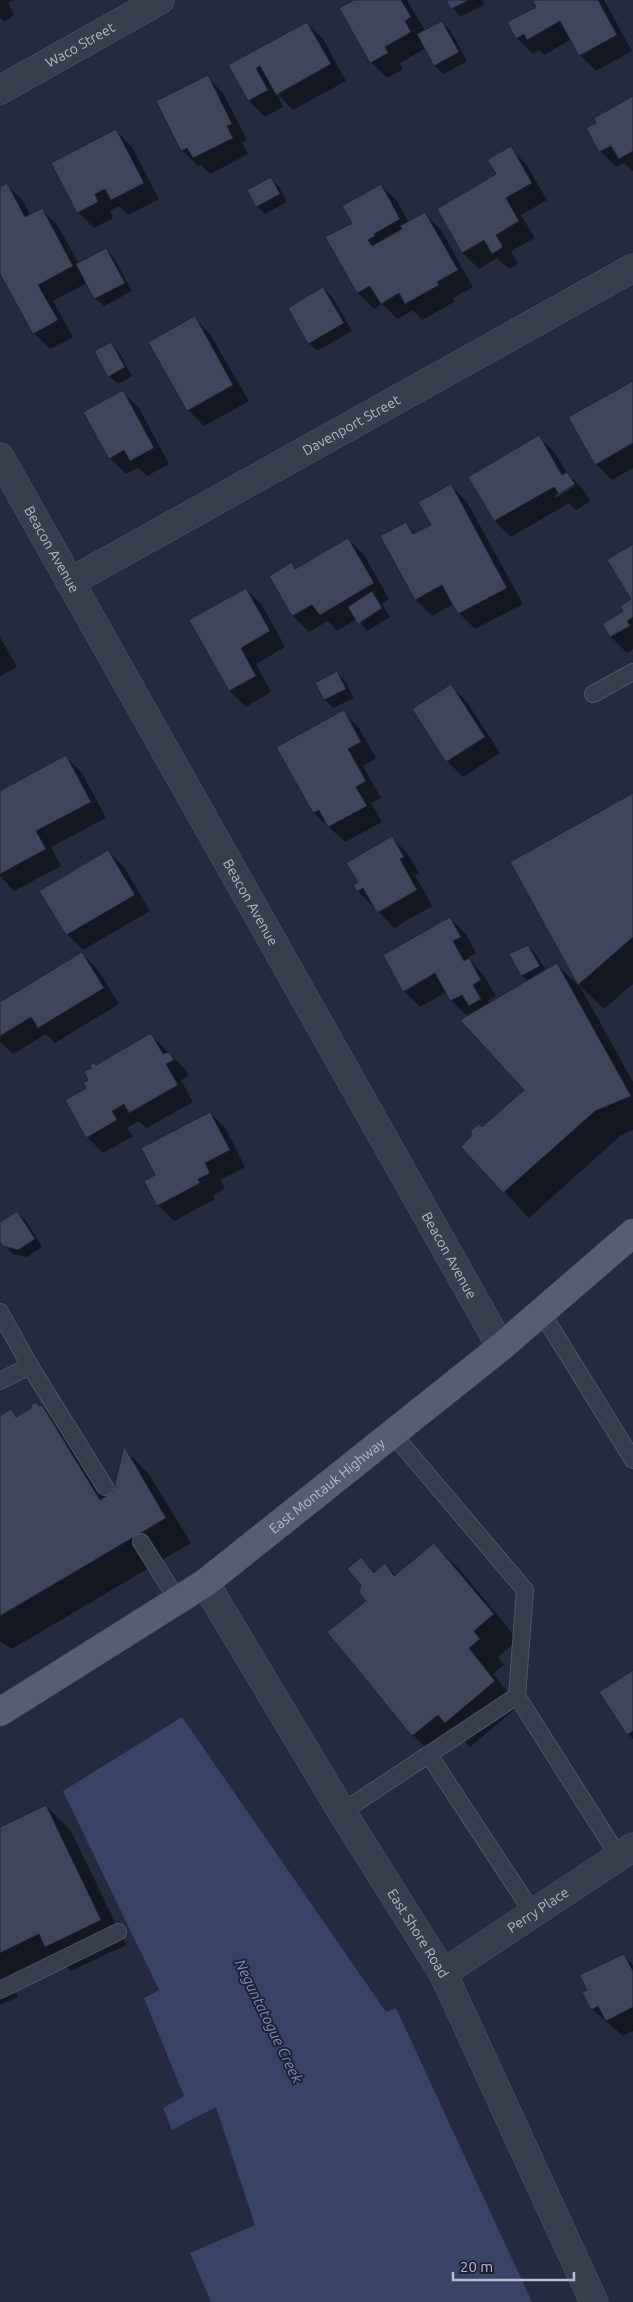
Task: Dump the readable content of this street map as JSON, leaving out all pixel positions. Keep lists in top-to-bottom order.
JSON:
{
  "streets": {
    "main road": ["East Montauk Highway"],
    "street": [
      "Waco Street",
      "Davenport Street",
      "Beacon Avenue",
      "Perry Place",
      "East Shore Road"
    ]
  },
  "crossings": [
    ["Davenport Street", "Beacon Avenue"],
    ["Beacon Avenue", "East Montauk Highway"],
    ["East Montauk Highway", "East Shore Road"],
    ["Perry Place", "East Shore Road"]
  ],
  "water": ["Neguntatogue Creek"],
  "scale_bar": "20 m"
}
